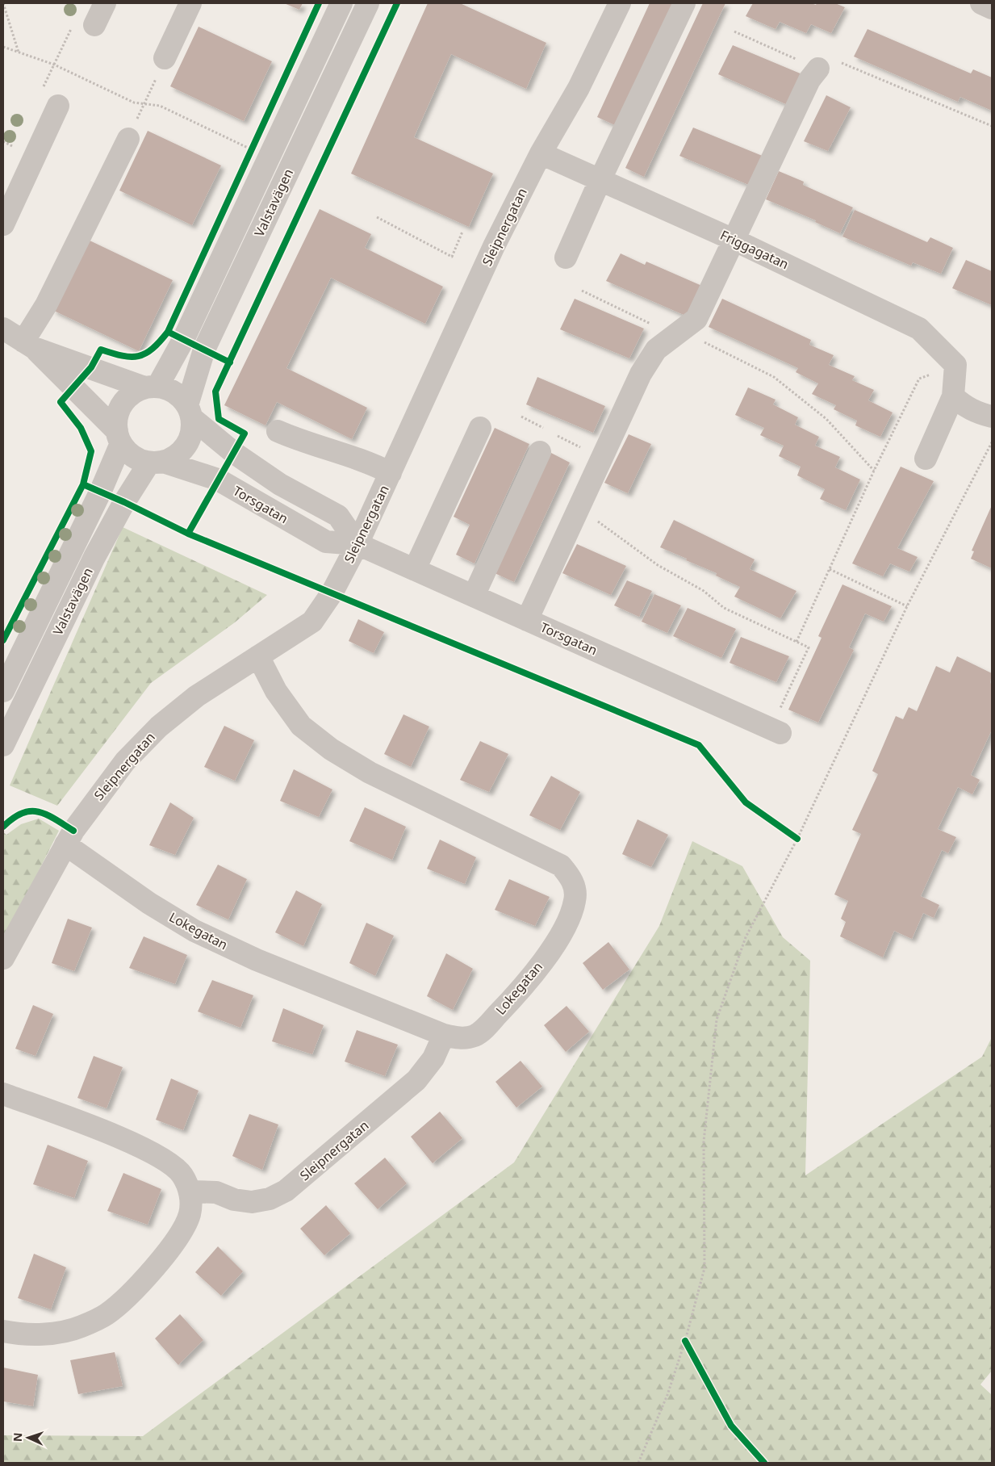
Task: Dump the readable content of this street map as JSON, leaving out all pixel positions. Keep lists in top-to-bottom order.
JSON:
{
  "streets": {
    "street": [
      "Valstavägen",
      "Sleipnergatan",
      "Friggagatan",
      "Torsgatan",
      "Lokegatan"
    ]
  },
  "crossings": [
    ["Valstavägen", "Torsgatan"],
    ["Sleipnergatan", "Friggagatan"],
    ["Sleipnergatan", "Torsgatan"],
    ["Sleipnergatan", "Lokegatan"]
  ],
  "north": "left"
}
